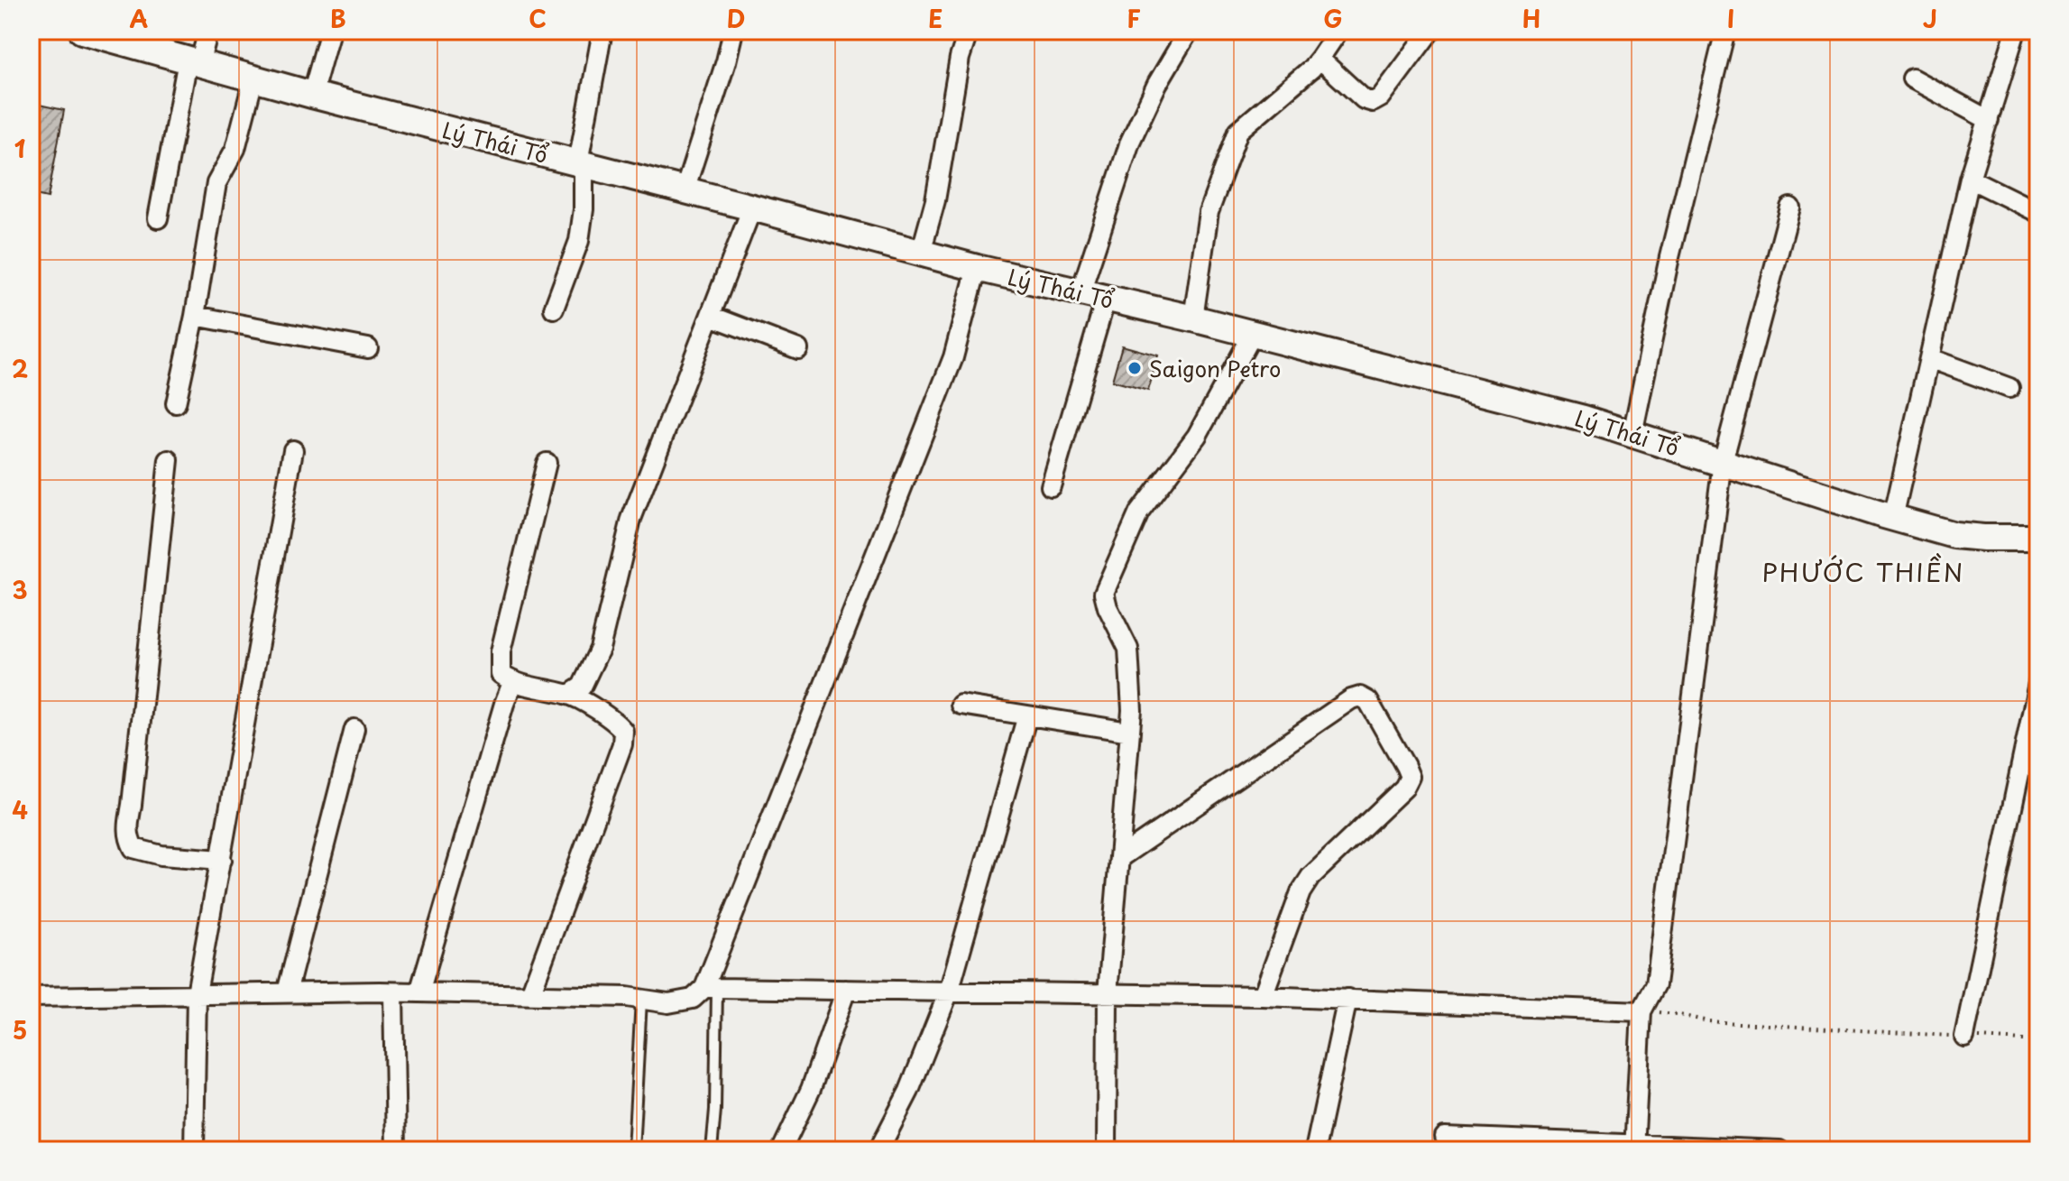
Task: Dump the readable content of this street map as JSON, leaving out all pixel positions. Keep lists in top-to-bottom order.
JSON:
{
  "streets": {
    "main road": ["Lý Thái Tổ"]
  },
  "districts": ["PHƯỚC THIỀN"],
  "places": ["Saigon Petro"],
  "grid": {
    "columns": [
      "A",
      "B",
      "C",
      "D",
      "E",
      "F",
      "G",
      "H",
      "I",
      "J"
    ],
    "rows": [
      "1",
      "2",
      "3",
      "4",
      "5"
    ]
  }
}
